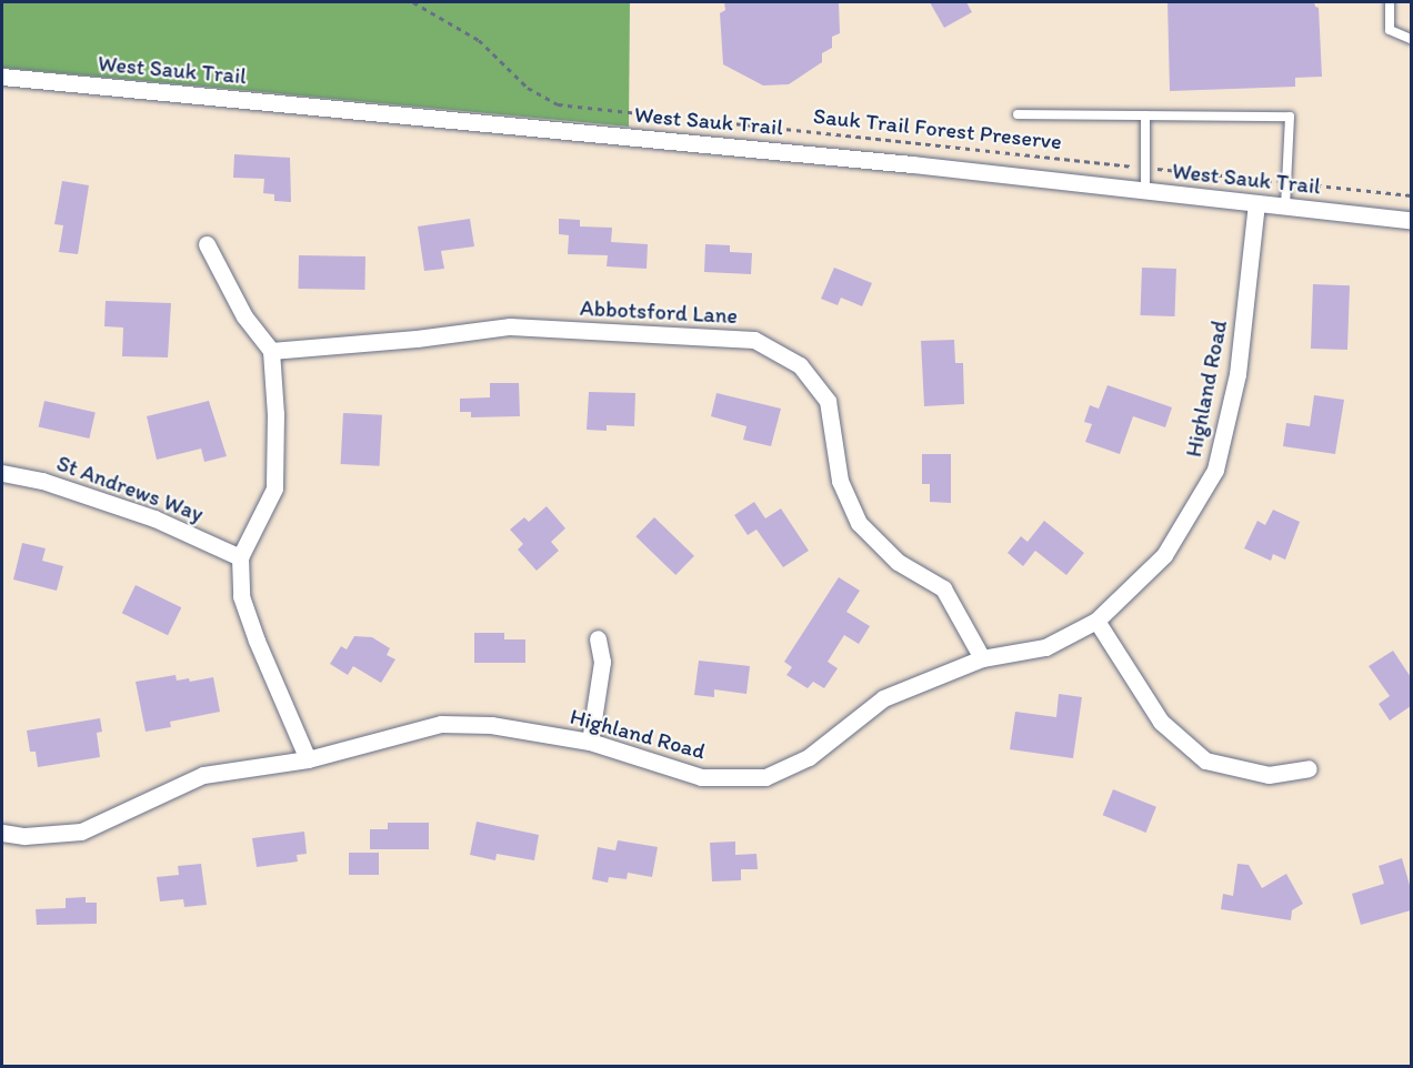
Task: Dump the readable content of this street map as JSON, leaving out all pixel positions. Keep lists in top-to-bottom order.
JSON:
{
  "streets": {
    "street": [
      "West Sauk Trail",
      "Abbotsford Lane",
      "Highland Road",
      "St Andrews Way"
    ],
    "path": ["Sauk Trail Forest Preserve"]
  },
  "crossings": [
    ["West Sauk Trail", "Highland Road"],
    ["Abbotsford Lane", "Highland Road"]
  ]
}
